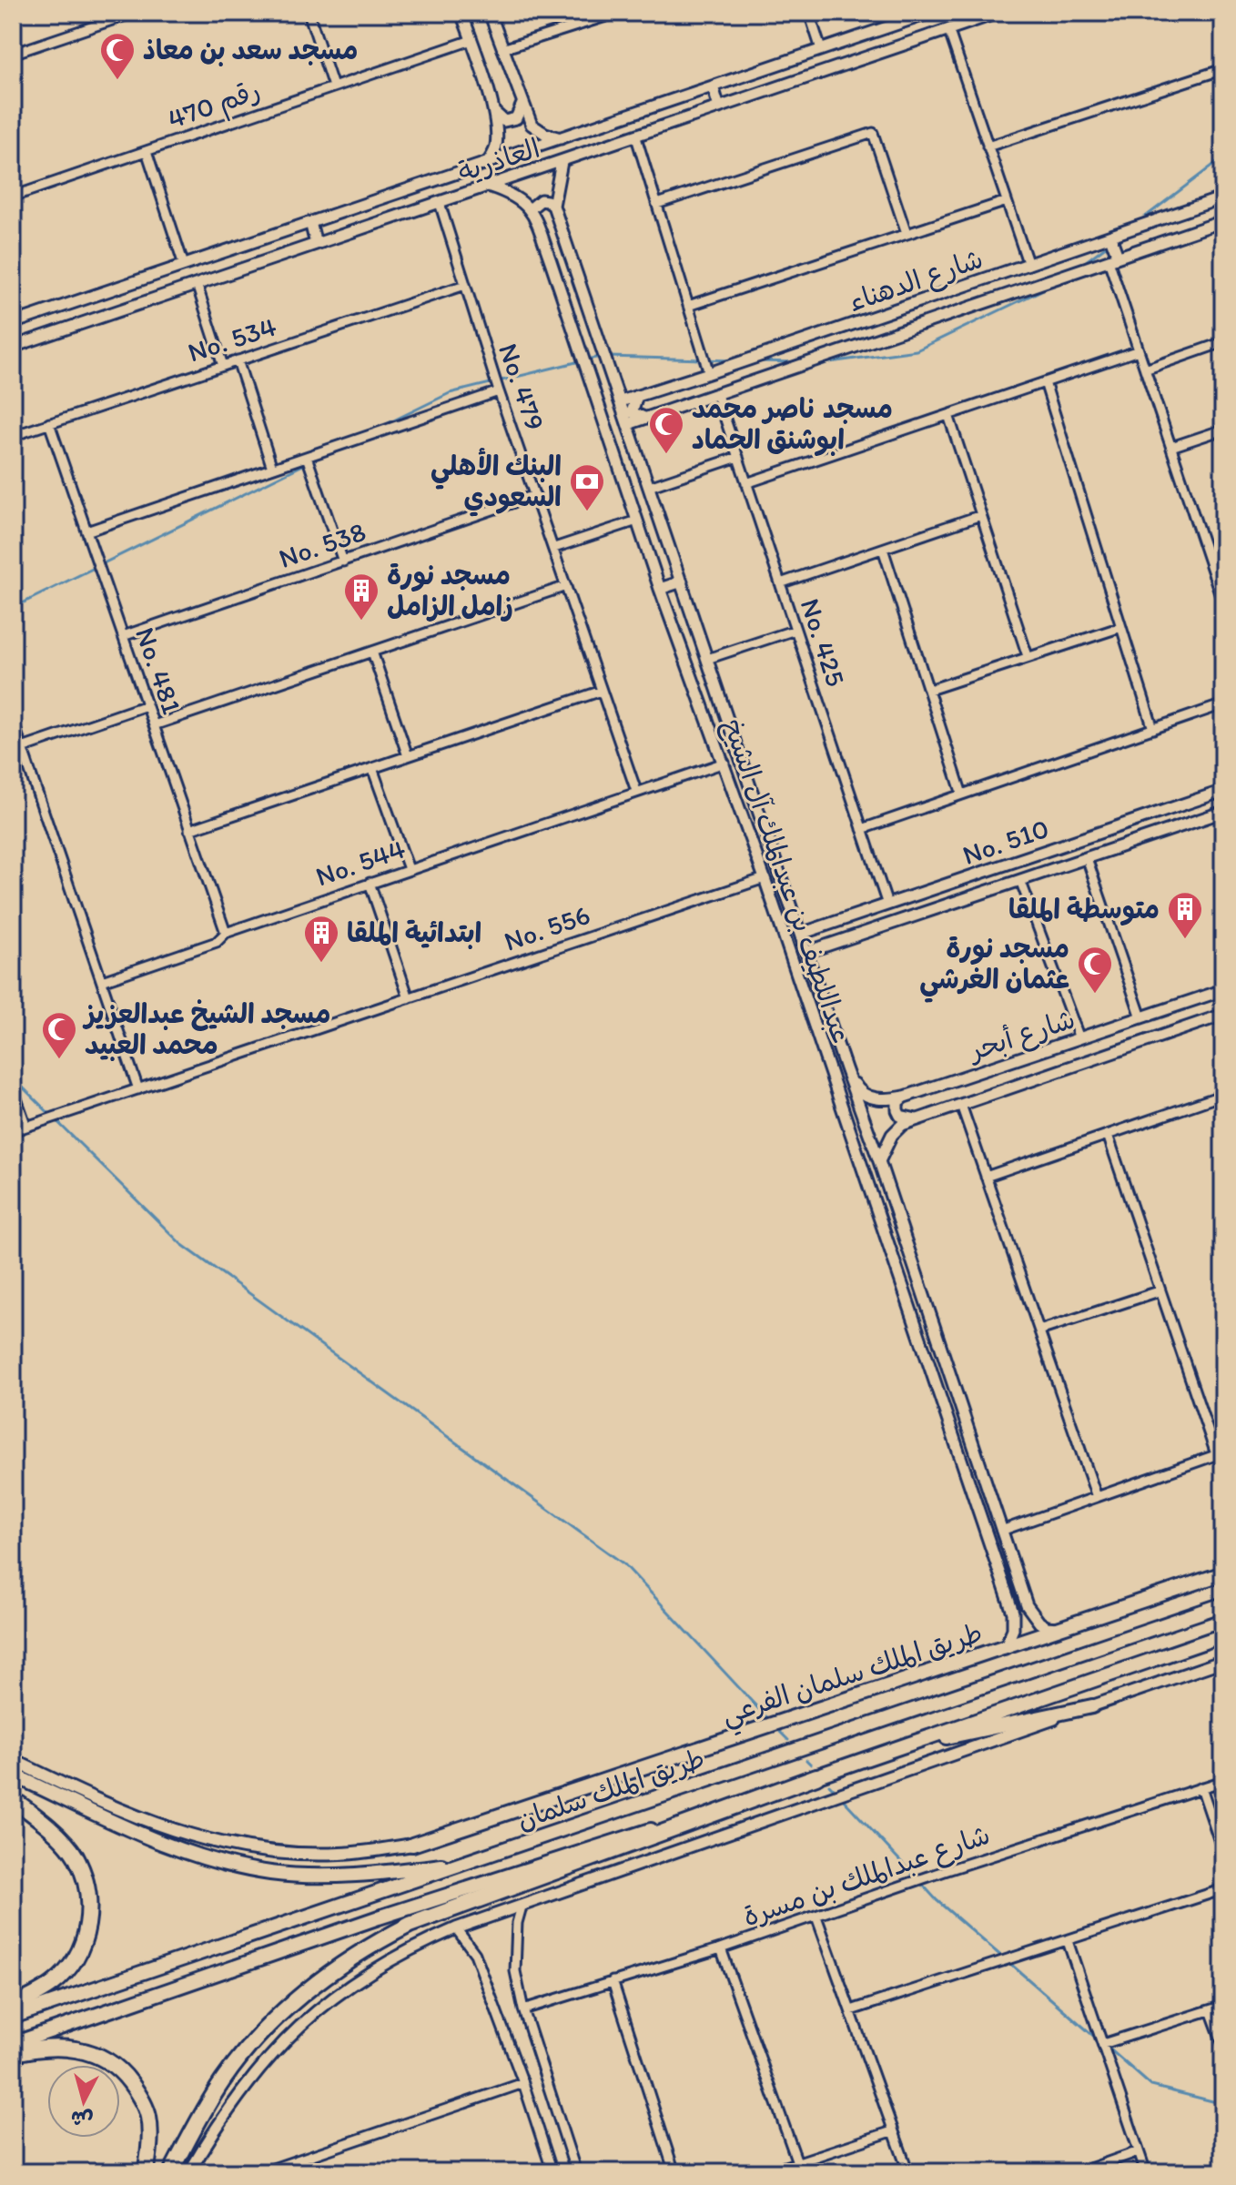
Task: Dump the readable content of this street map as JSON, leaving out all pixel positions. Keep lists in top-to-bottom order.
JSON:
{
  "streets": {
    "main road": ["طريق الملك سلمان الفرعي", "طريق الملك سلمان"],
    "street": [
      "رقم 470",
      "العاذرية",
      "شارع الدهناء",
      "No. 534",
      "No. 479",
      "No. 538",
      "No. 425",
      "No. 481",
      "No. 510",
      "No. 544",
      "عبداللطيف بن عبدالملك آل الشيخ",
      "No. 556",
      "شارع أبحر",
      "شارع عبدالملك بن مسرة"
    ]
  },
  "crossings": [
    ["العاذرية", "No. 479"],
    ["العاذرية", "عبداللطيف بن عبدالملك آل الشيخ"],
    ["شارع الدهناء", "No. 425"],
    ["شارع الدهناء", "عبداللطيف بن عبدالملك آل الشيخ"],
    ["No. 534", "No. 479"],
    ["No. 534", "No. 481"],
    ["No. 479", "No. 538"],
    ["No. 479", "No. 544"],
    ["No. 538", "No. 481"],
    ["No. 425", "No. 510"],
    ["No. 481", "No. 544"],
    ["No. 510", "عبداللطيف بن عبدالملك آل الشيخ"],
    ["No. 544", "عبداللطيف بن عبدالملك آل الشيخ"],
    ["عبداللطيف بن عبدالملك آل الشيخ", "No. 556"],
    ["عبداللطيف بن عبدالملك آل الشيخ", "شارع أبحر"]
  ],
  "places": {
    "mosque": [
      "مسجد سعد بن معاذ",
      "مسجد ناصر محمد ابوشنق الحماد",
      "مسجد نورة عثمان الغرشي",
      "مسجد الشيخ عبدالعزيز محمد العبيد"
    ],
    "bank": ["البنك الأهلي السعودي"],
    "building": ["مسجد نورة زامل الزامل", "متوسطة الملقا", "ابتدائية الملقا"]
  },
  "north": "bottom"
}
